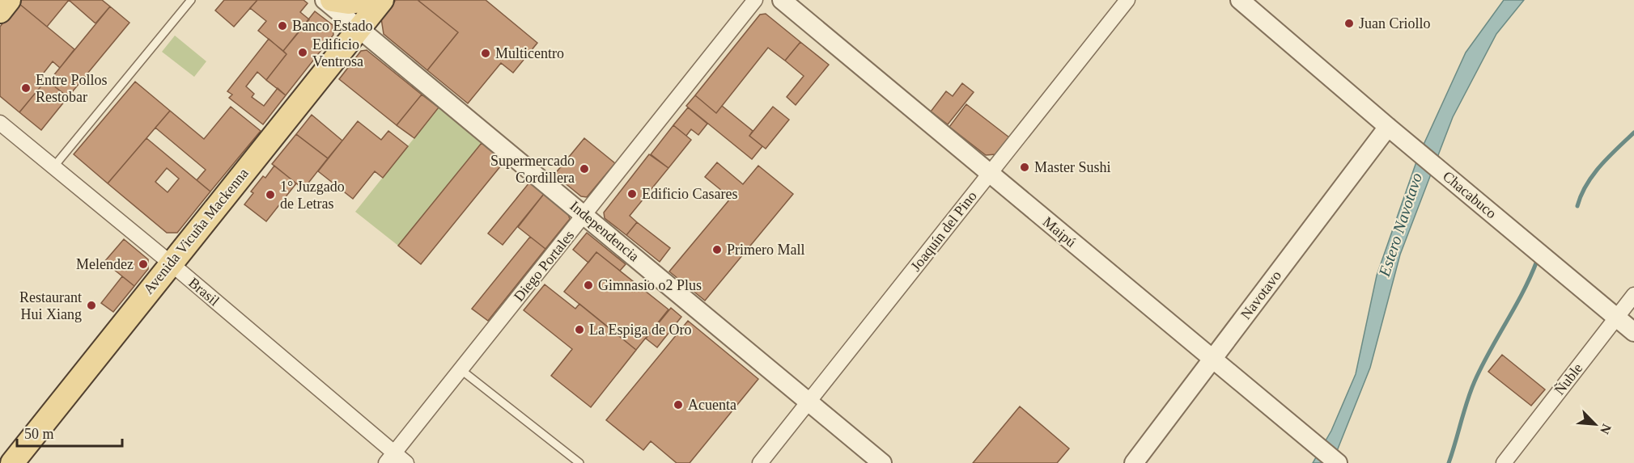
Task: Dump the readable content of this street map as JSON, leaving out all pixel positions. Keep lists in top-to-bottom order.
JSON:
{
  "streets": {
    "main road": ["Avenida Vicuña Mackenna"],
    "street": [
      "Chacabuco",
      "Independencia",
      "Joaquín del Pino",
      "Maipú",
      "Diego Portales",
      "Brasil",
      "Navotavo",
      "Ñuble"
    ]
  },
  "crossings": [
    ["Chacabuco", "Navotavo"],
    ["Chacabuco", "Ñuble"],
    ["Avenida Vicuña Mackenna", "Independencia"],
    ["Avenida Vicuña Mackenna", "Brasil"],
    ["Independencia", "Joaquín del Pino"],
    ["Independencia", "Diego Portales"],
    ["Joaquín del Pino", "Maipú"],
    ["Maipú", "Navotavo"],
    ["Diego Portales", "Brasil"]
  ],
  "water": ["Estero Navotavo"],
  "places": [
    "Juan Criollo",
    "Banco Estado",
    "Edificio Ventrosa",
    "Multicentro",
    "Entre Pollos Restobar",
    "Master Sushi",
    "Supermercado Cordillera",
    "Edificio Casares",
    "1° Juzgado de Letras",
    "Primero Mall",
    "Melendez",
    "Gimnasio o2 Plus",
    "Restaurant Hui Xiang",
    "La Espiga de Oro",
    "Acuenta"
  ],
  "scale_bar": "50 m",
  "north": "bottom right"
}
